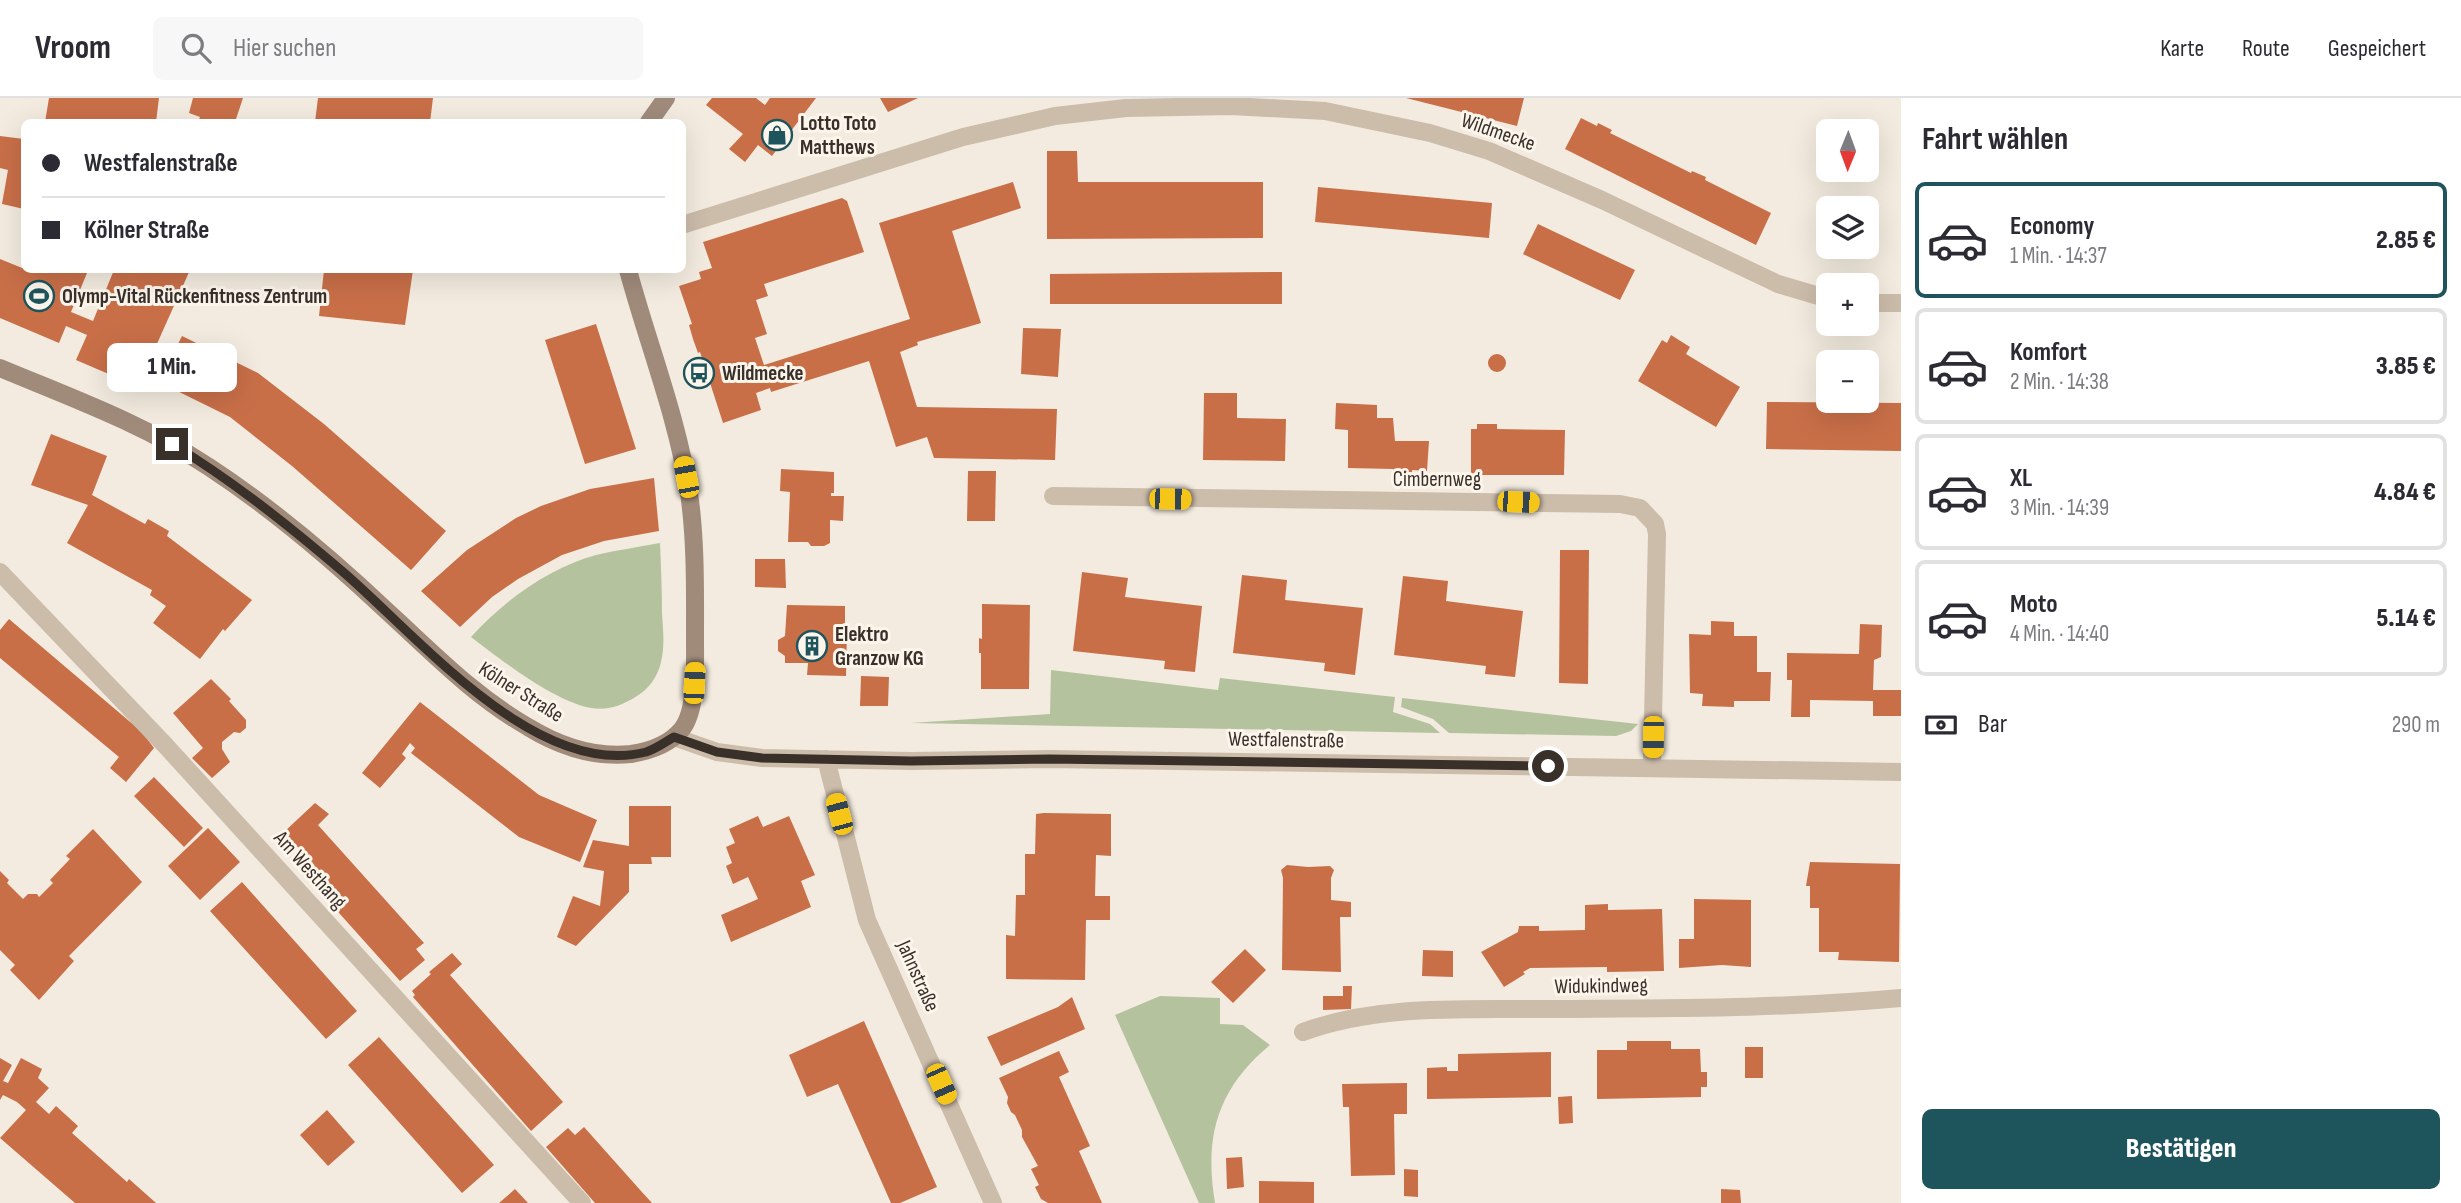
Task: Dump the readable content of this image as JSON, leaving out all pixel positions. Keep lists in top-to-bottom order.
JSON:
{
  "streets": {
    "main road": ["Kölner Straße"],
    "street": [
      "Wildmecke",
      "Cimbernweg",
      "Westfalenstraße",
      "Am Westhang",
      "Jahnstraße",
      "Widukindweg"
    ]
  },
  "crossings": [
    ["Cimbernweg", "Westfalenstraße"],
    ["Kölner Straße", "Westfalenstraße"],
    ["Westfalenstraße", "Jahnstraße"]
  ],
  "places": {
    "shop": ["Lotto Toto Matthews"],
    "sports": ["Olymp-Vital Rückenfitness Zentrum"],
    "bus stop": ["Wildmecke"],
    "building": ["Elektro Granzow KG"]
  },
  "north": "bottom",
  "page": {
    "header": "Vroom",
    "search": "Hier suchen",
    "nav": ["Karte", "Route", "Gespeichert"],
    "heading": "Fahrt wählen",
    "map_buttons": ["+", "−"],
    "banner": ["Westfalenstraße", "Kölner Straße"],
    "list": [
      {
        "name": "Economy",
        "note": "1 Min. · 14:37",
        "value": "2.85 €"
      },
      {
        "name": "Komfort",
        "note": "2 Min. · 14:38",
        "value": "3.85 €"
      },
      {
        "name": "XL",
        "note": "3 Min. · 14:39",
        "value": "4.84 €"
      },
      {
        "name": "Moto",
        "note": "4 Min. · 14:40",
        "value": "5.14 €"
      }
    ],
    "bubble": "1 Min.",
    "pay": ["Bar", "290 m"],
    "buttons": "Bestätigen"
  }
}
